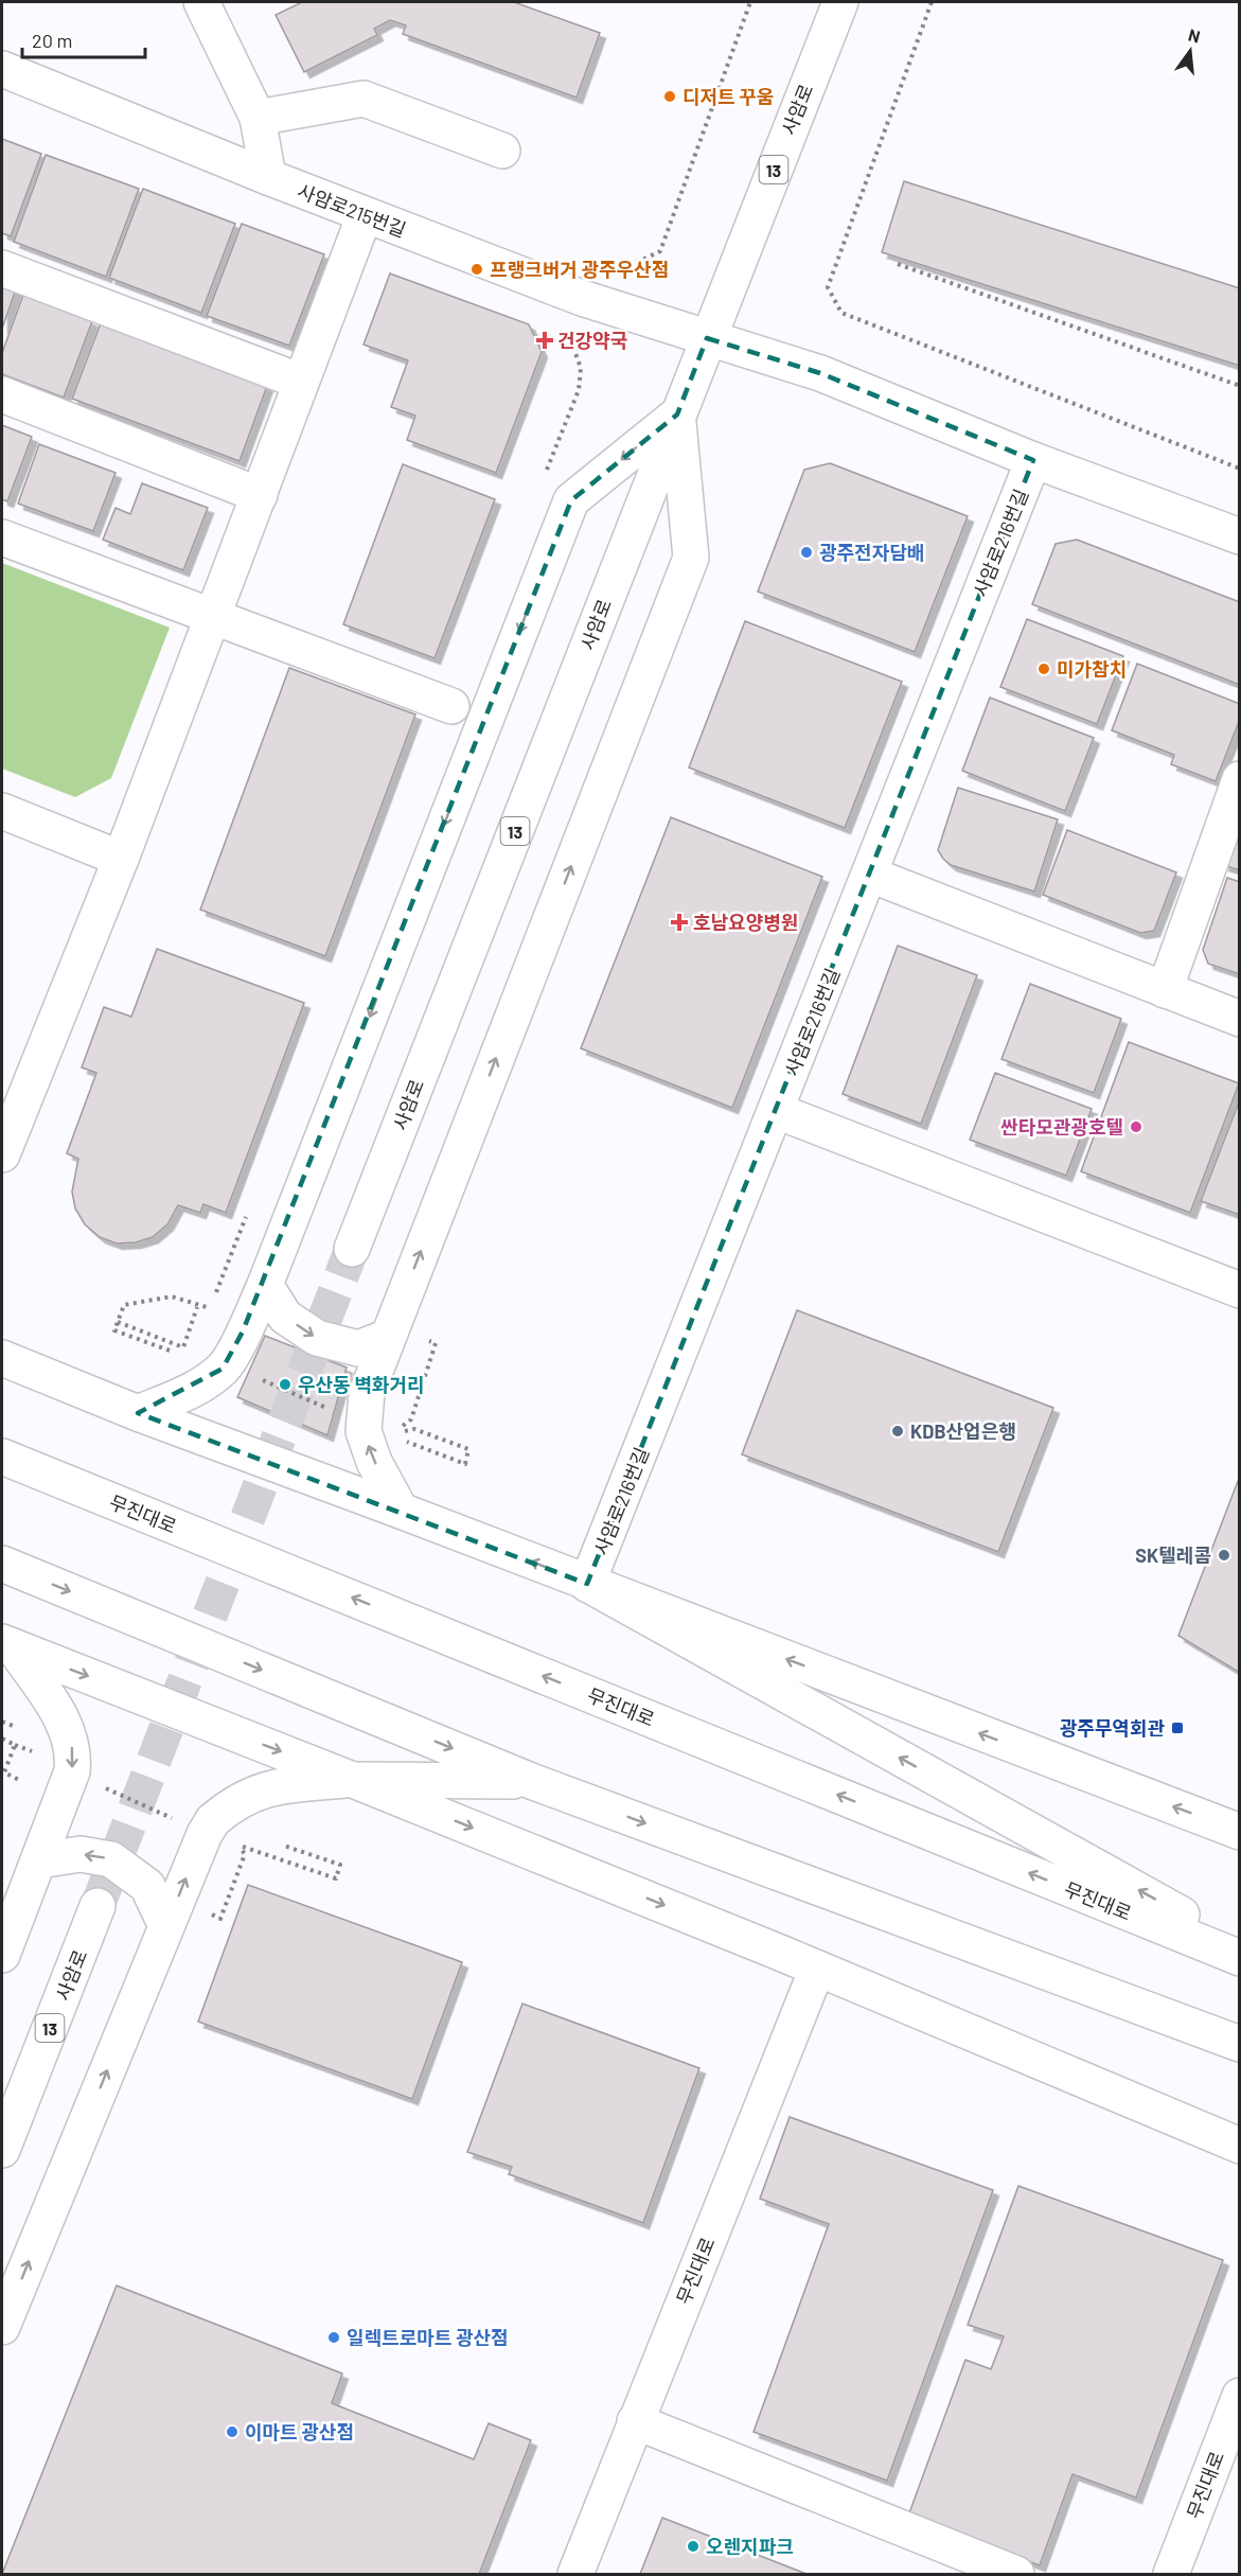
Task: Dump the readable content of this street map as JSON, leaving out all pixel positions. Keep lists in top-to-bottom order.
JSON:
{
  "streets": {
    "main road": [
      "사암로",
      "13",
      "사암로215번길",
      "사암로216번길",
      "무진대로"
    ]
  },
  "crossings": [
    ["사암로", "사암로215번길"]
  ],
  "places": {
    "other": [
      "디저트 꾸움",
      "프랭크버거 광주우산점",
      "광주전자담배",
      "미가참치",
      "싼타모관광호텔",
      "우산동 벽화거리",
      "KDB산업은행",
      "SK텔레콤",
      "일렉트로마트 광산점",
      "이마트 광산점",
      "오렌지파크"
    ],
    "health": ["건강약국", "호남요양병원"],
    "transit": ["광주무역회관"]
  },
  "scale_bar": "20 m",
  "north": "top"
}
